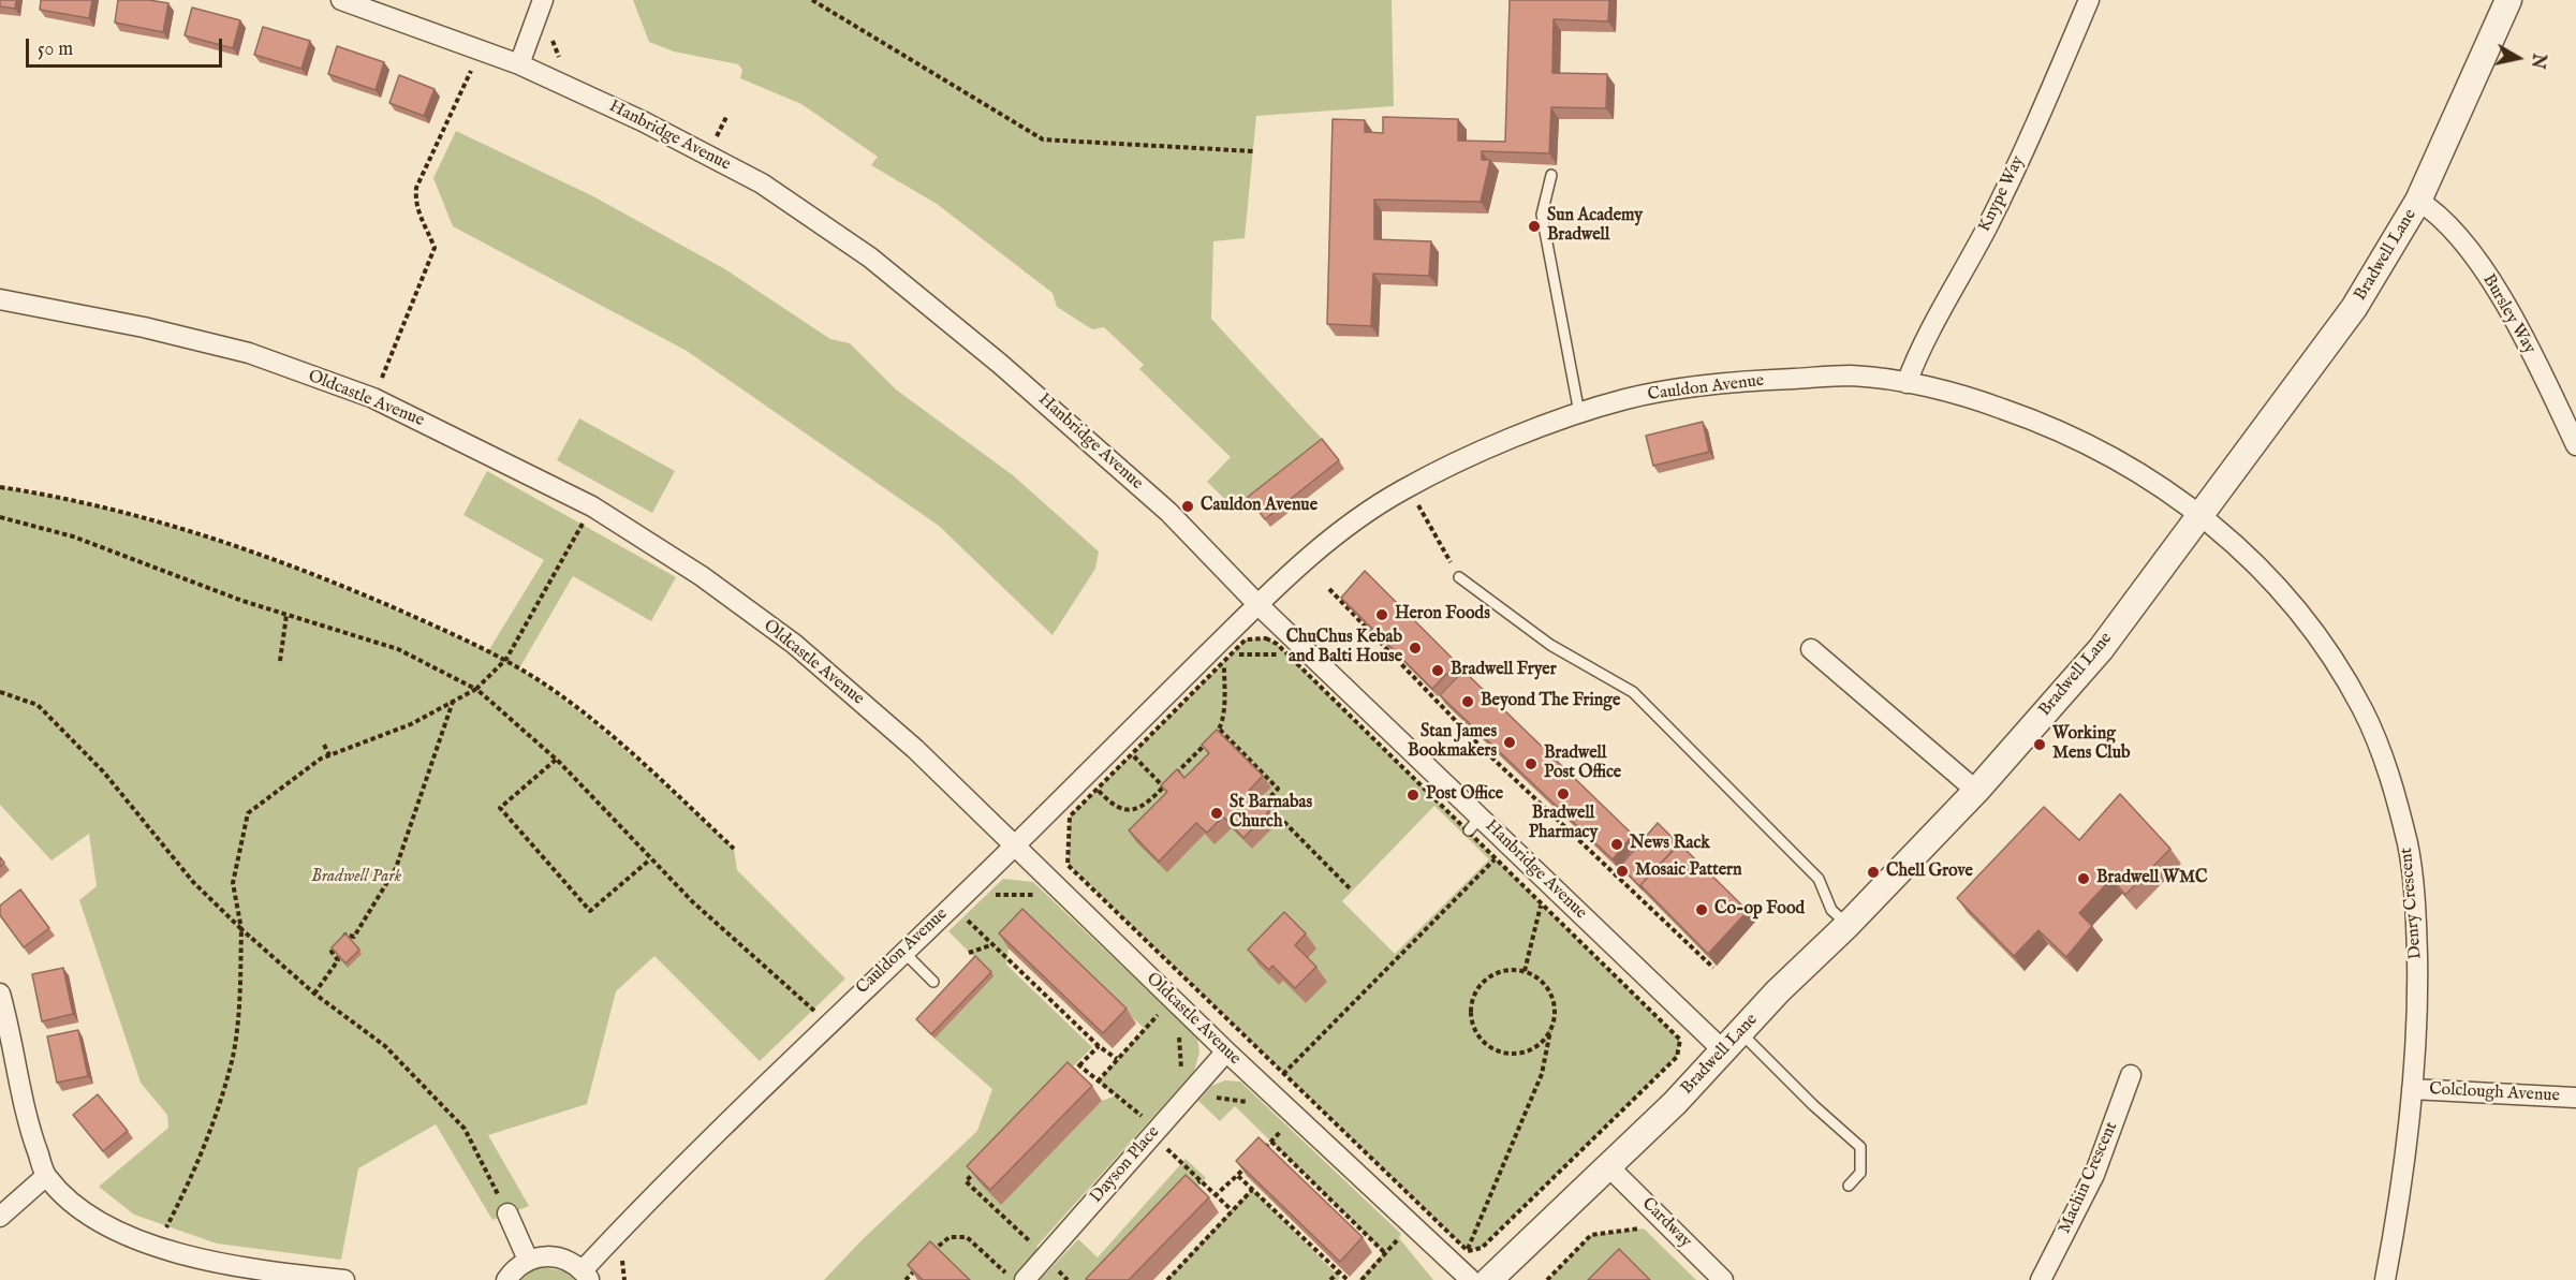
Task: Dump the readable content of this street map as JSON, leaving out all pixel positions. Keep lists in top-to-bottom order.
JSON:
{
  "streets": {
    "street": [
      "Hanbridge Avenue",
      "Knype Way",
      "Bradwell Lane",
      "Bursley Way",
      "Cauldon Avenue",
      "Oldcastle Avenue",
      "Denry Crescent",
      "Colclough Avenue",
      "Dayson Place",
      "Machin Crescent",
      "Cardway"
    ]
  },
  "crossings": [
    ["Hanbridge Avenue", "Bradwell Lane"],
    ["Hanbridge Avenue", "Cauldon Avenue"],
    ["Knype Way", "Cauldon Avenue"],
    ["Bradwell Lane", "Bursley Way"],
    ["Bradwell Lane", "Cauldon Avenue"],
    ["Bradwell Lane", "Denry Crescent"],
    ["Bradwell Lane", "Cardway"],
    ["Cauldon Avenue", "Oldcastle Avenue"],
    ["Cauldon Avenue", "Denry Crescent"],
    ["Oldcastle Avenue", "Dayson Place"],
    ["Denry Crescent", "Colclough Avenue"]
  ],
  "parks": ["Bradwell Park"],
  "places": [
    "Sun Academy Bradwell",
    "Cauldon Avenue",
    "Heron Foods",
    "ChuChus Kebab and Balti House",
    "Bradwell Fryer",
    "Beyond The Fringe",
    "Stan James Bookmakers",
    "Working Mens Club",
    "Bradwell Post Office",
    "Bradwell Pharmacy",
    "Post Office",
    "St Barnabas Church",
    "News Rack",
    "Mosaic Pattern",
    "Chell Grove",
    "Bradwell WMC",
    "Co-op Food"
  ],
  "scale_bar": "50 m",
  "north": "right"
}
